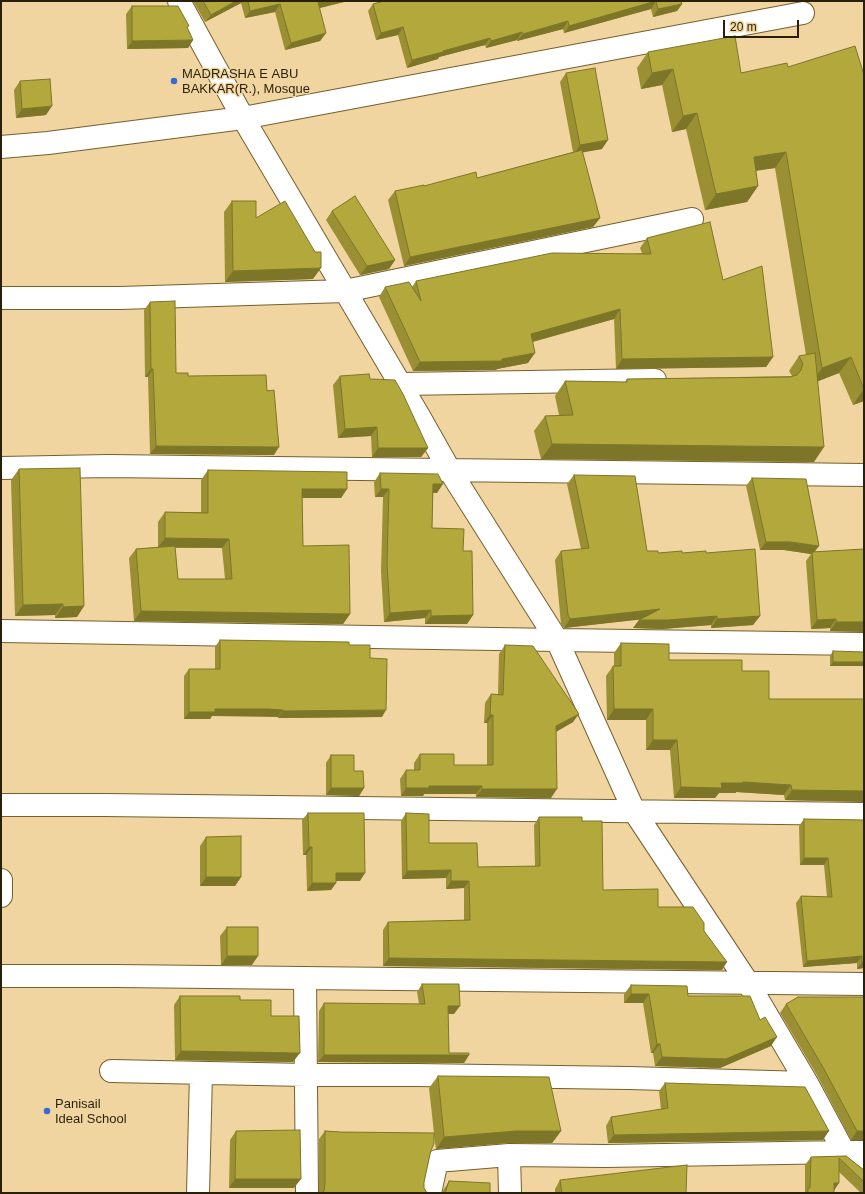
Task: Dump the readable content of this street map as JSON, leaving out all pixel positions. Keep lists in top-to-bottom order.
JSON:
{
  "places": ["MADRASHA E ABU BAKKAR(R.), Mosque", "Panisail Ideal School"],
  "scale_bar": "20 m"
}
